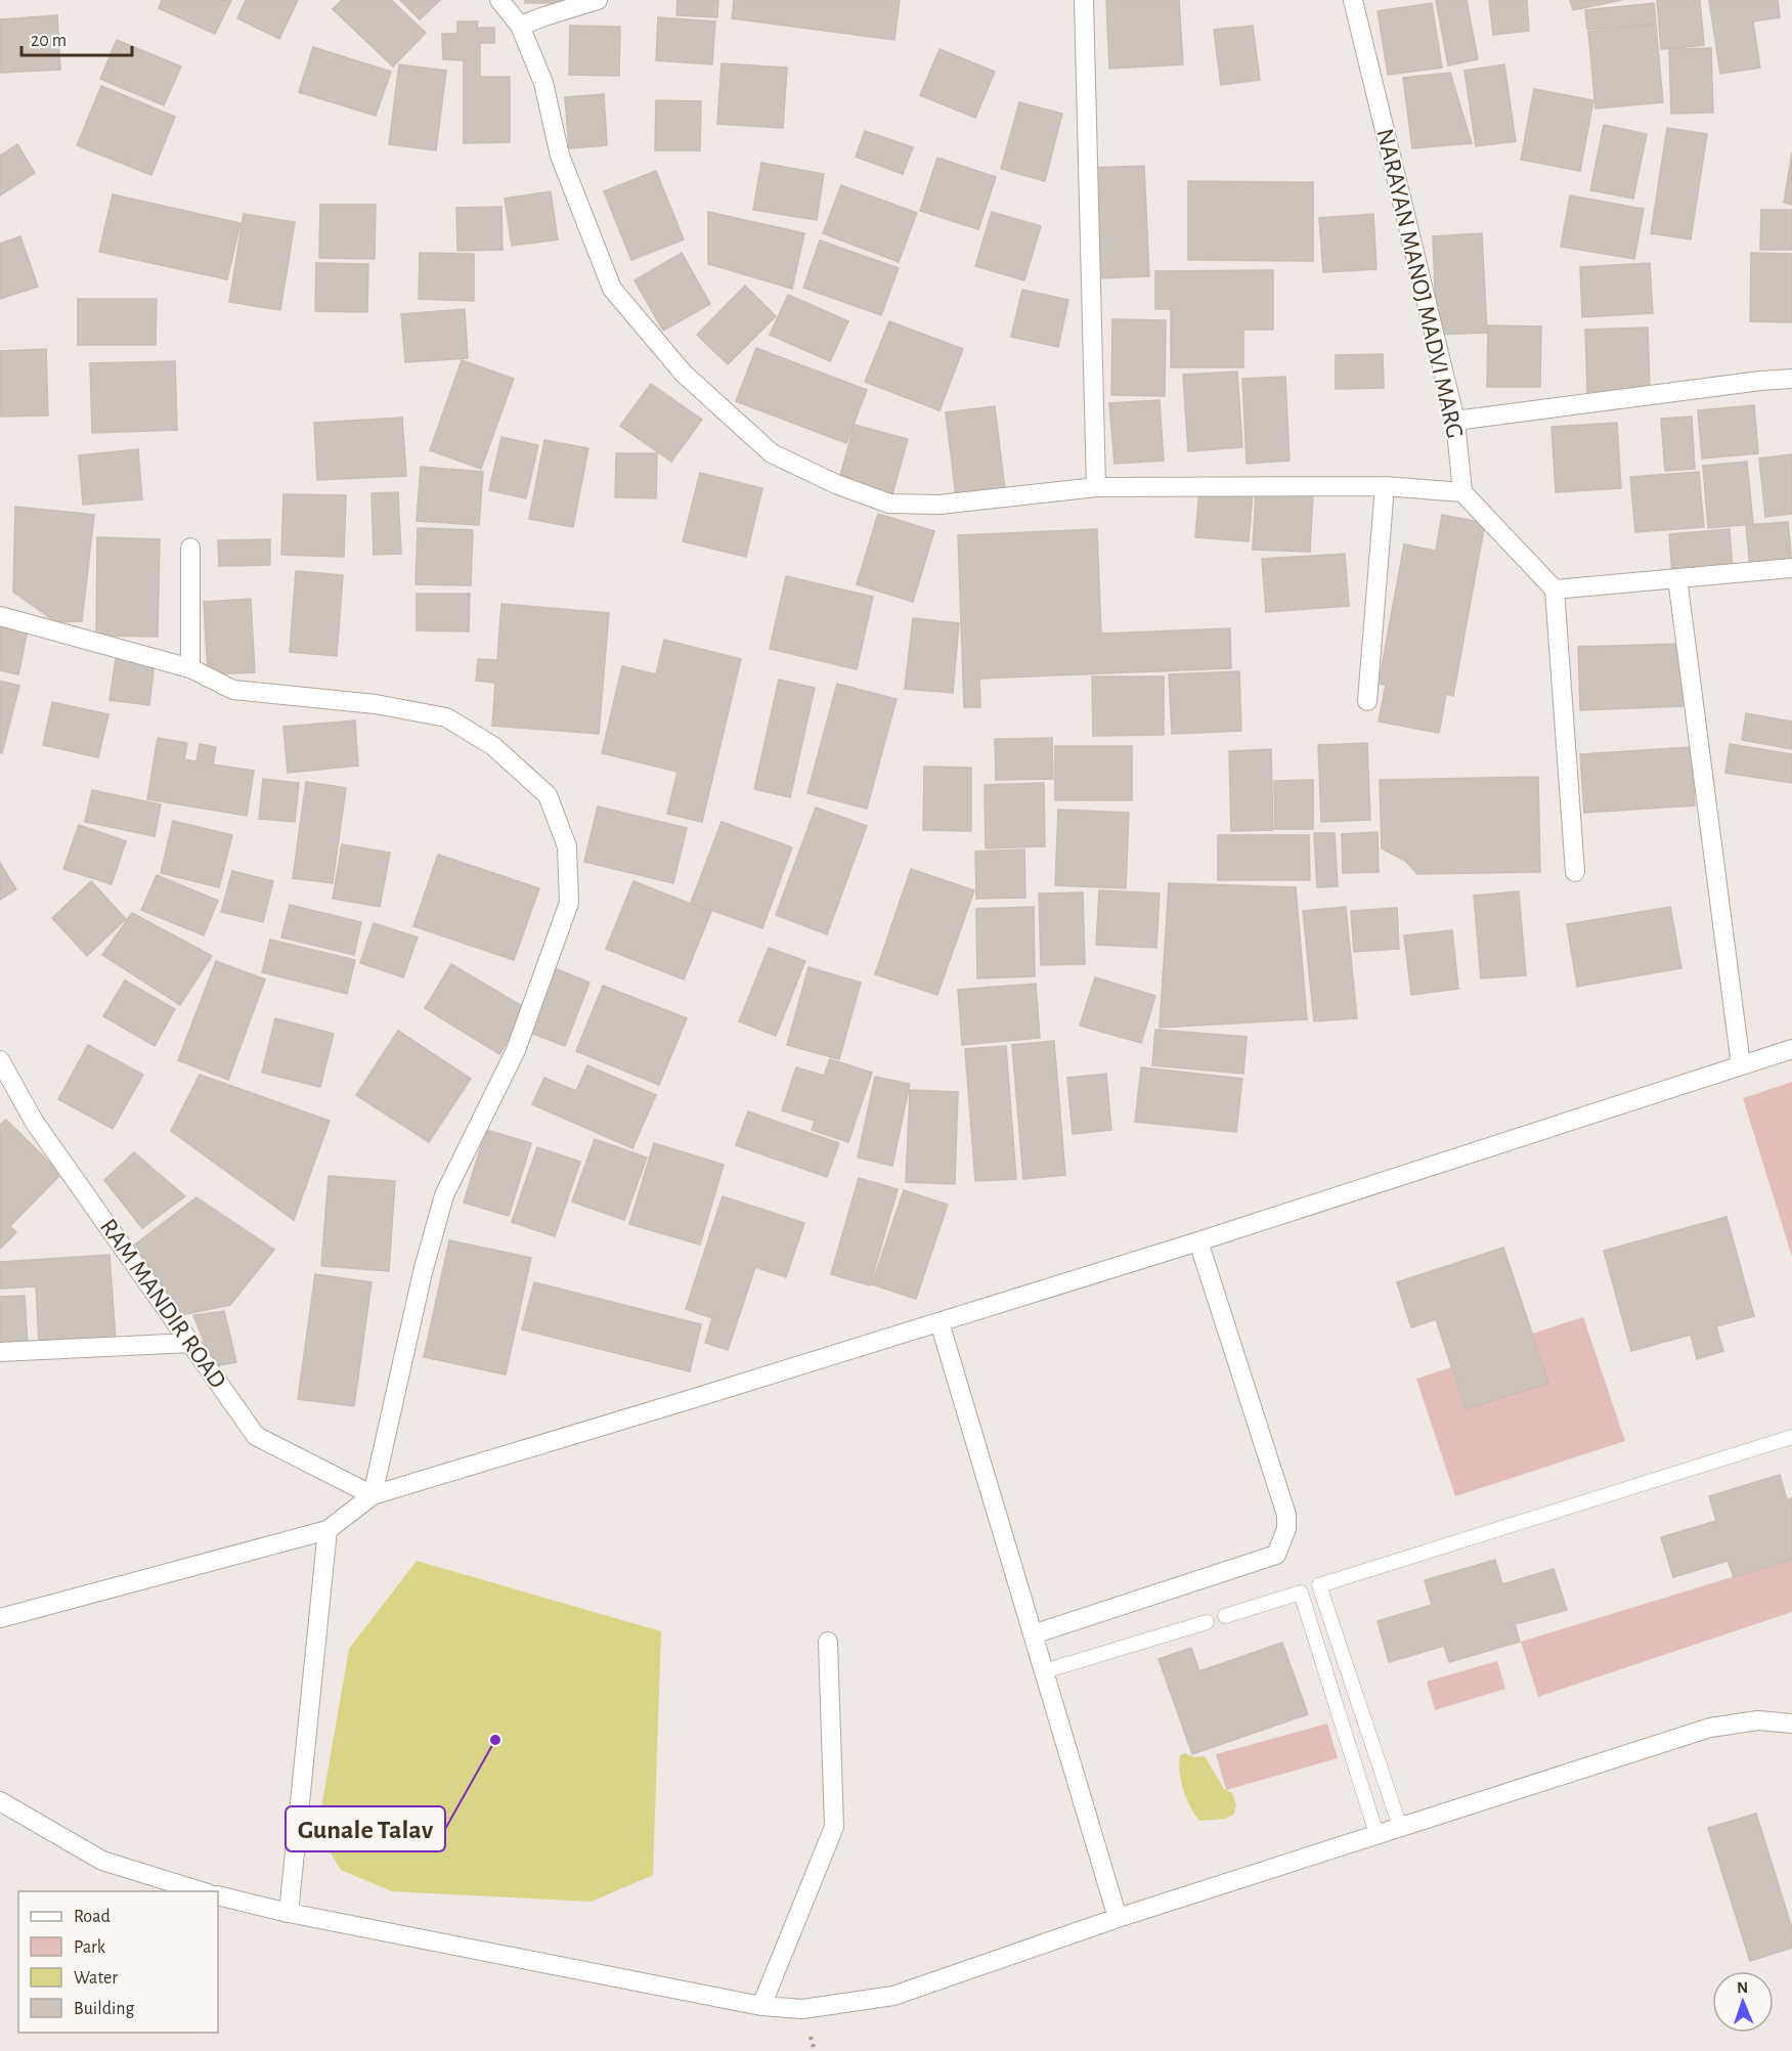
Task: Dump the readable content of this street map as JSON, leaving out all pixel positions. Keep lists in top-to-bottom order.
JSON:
{
  "streets": {
    "street": ["NARAYAN MANOJ MADVI MARG", "RAM MANDIR ROAD"]
  },
  "places": ["Gunale Talav"],
  "legend": [
    "Road",
    "Park",
    "Water",
    "Building"
  ],
  "scale_bar": "20 m",
  "north": "top"
}
